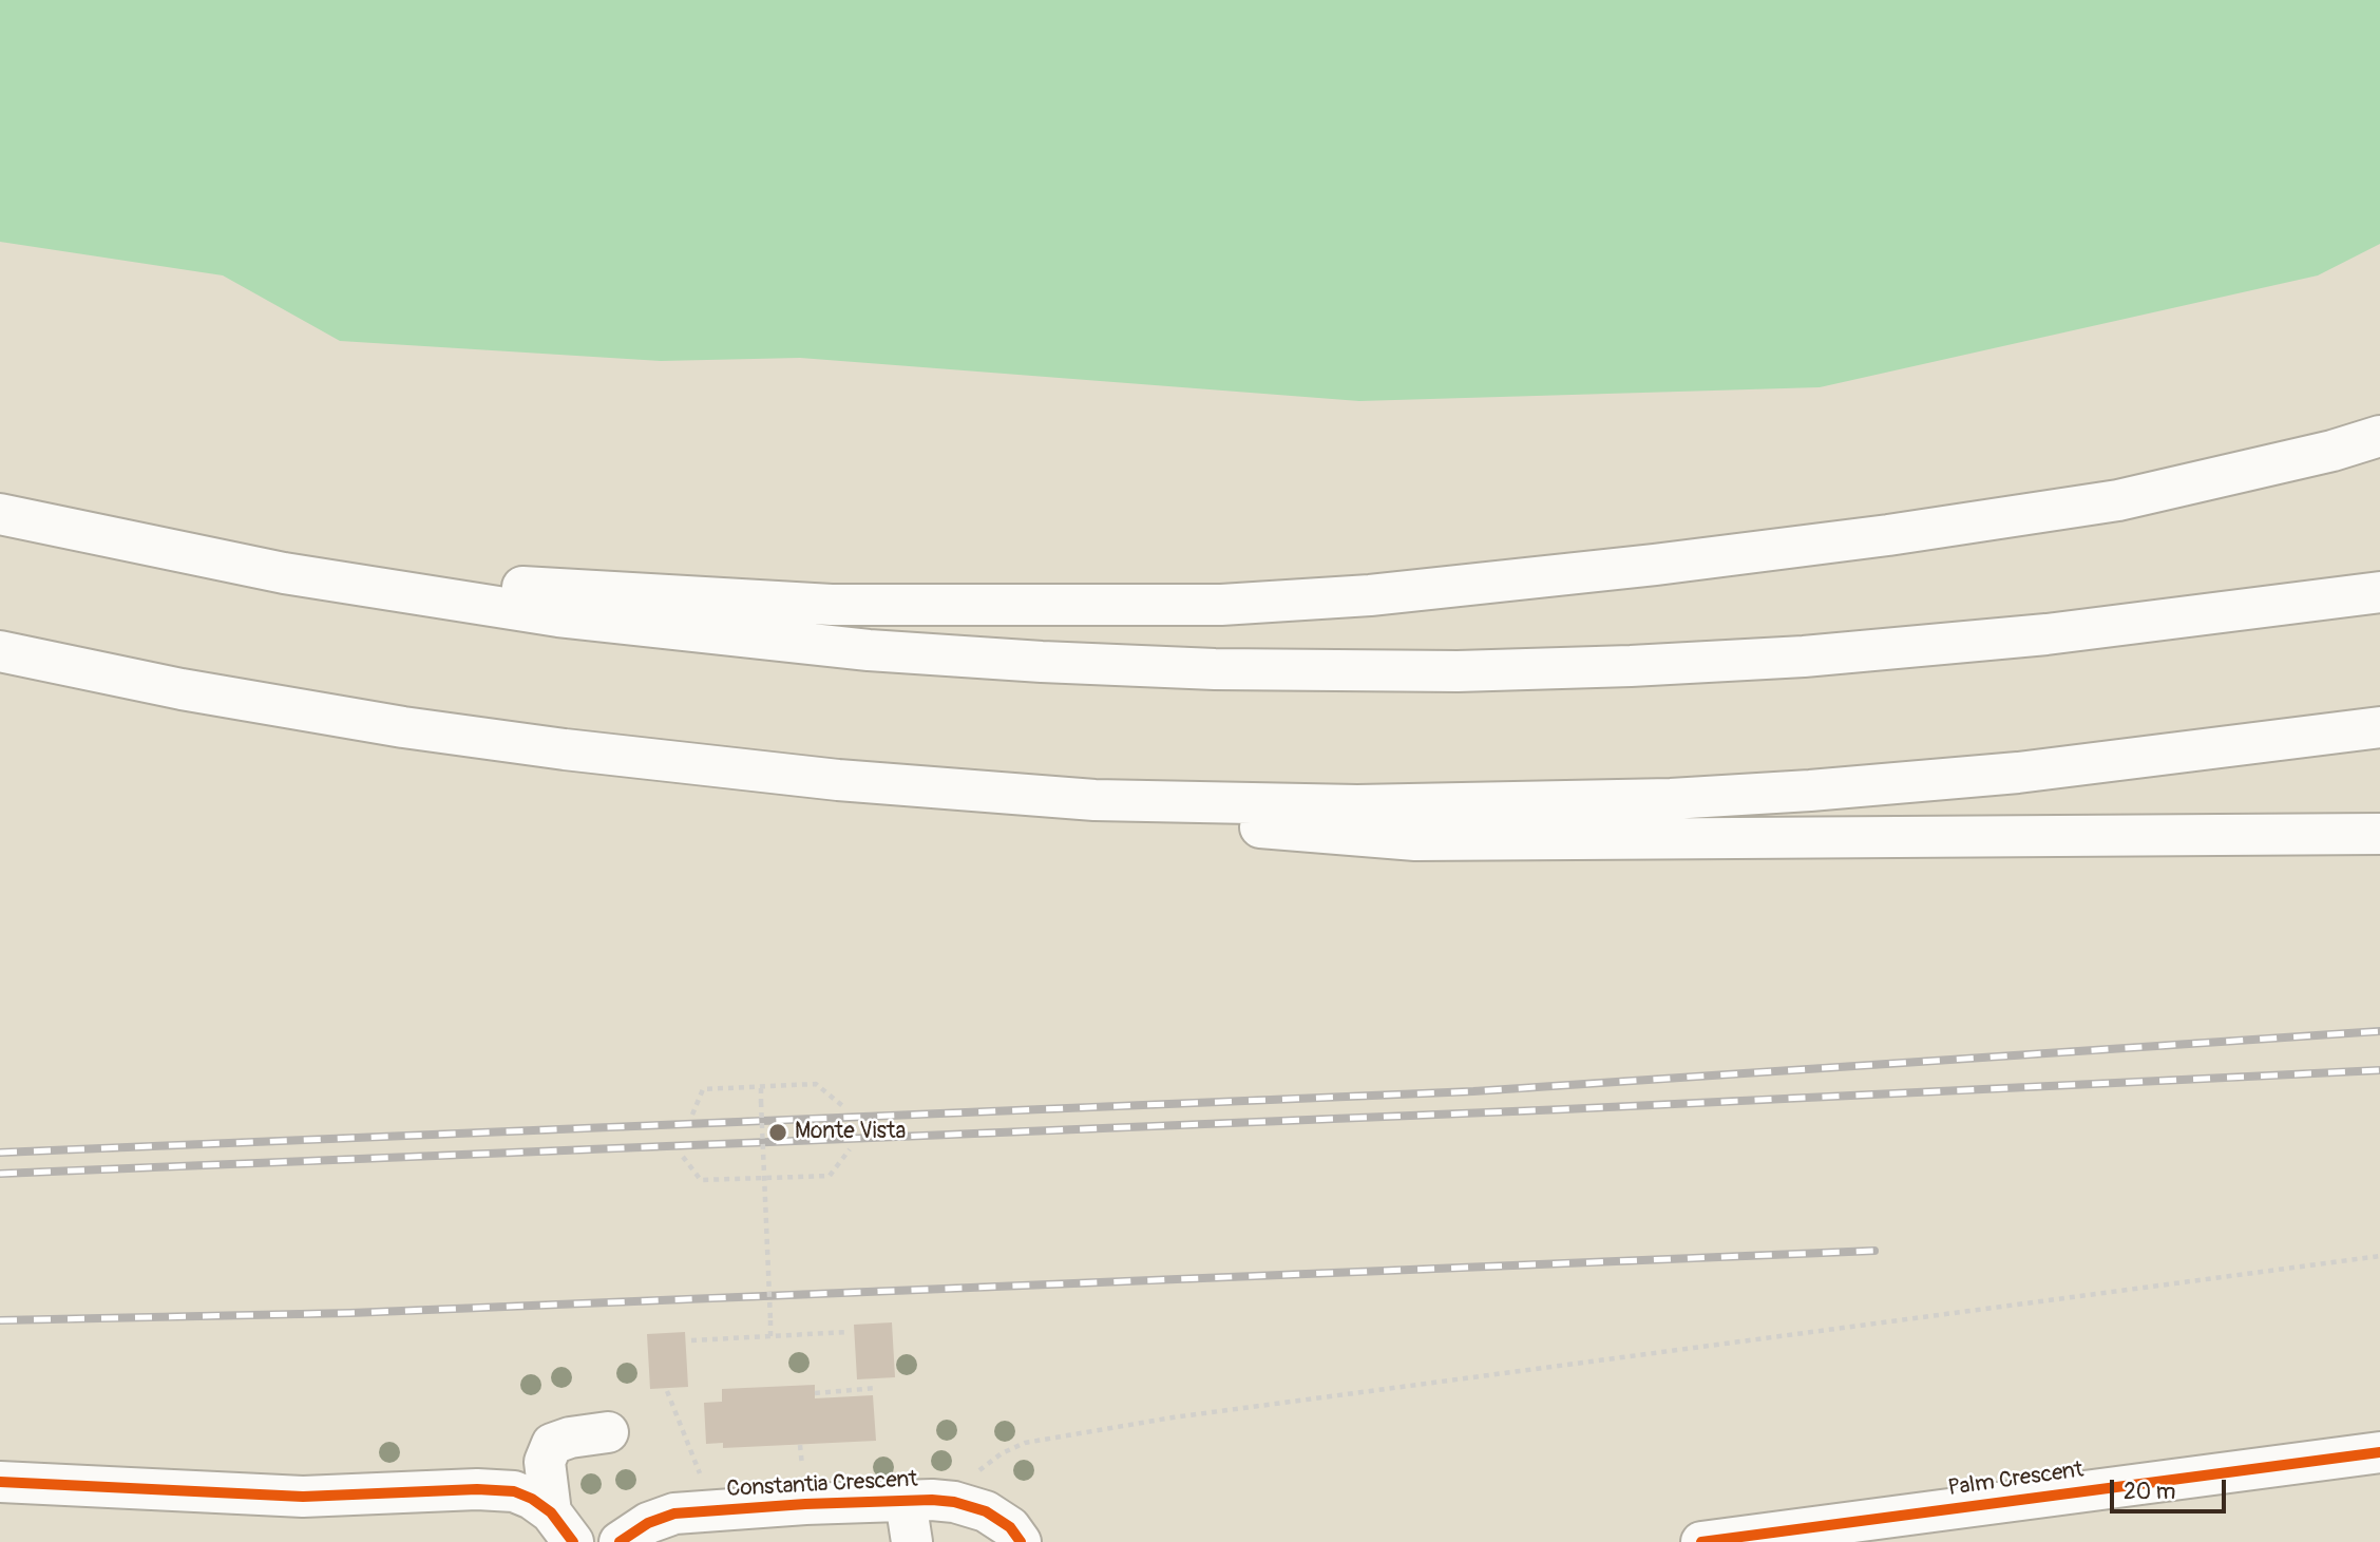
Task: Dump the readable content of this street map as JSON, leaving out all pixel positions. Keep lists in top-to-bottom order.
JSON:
{
  "streets": {
    "main road": ["Palm Crescent", "Constantia Crescent"]
  },
  "places": ["Monte Vista"],
  "scale_bar": "20 m"
}
